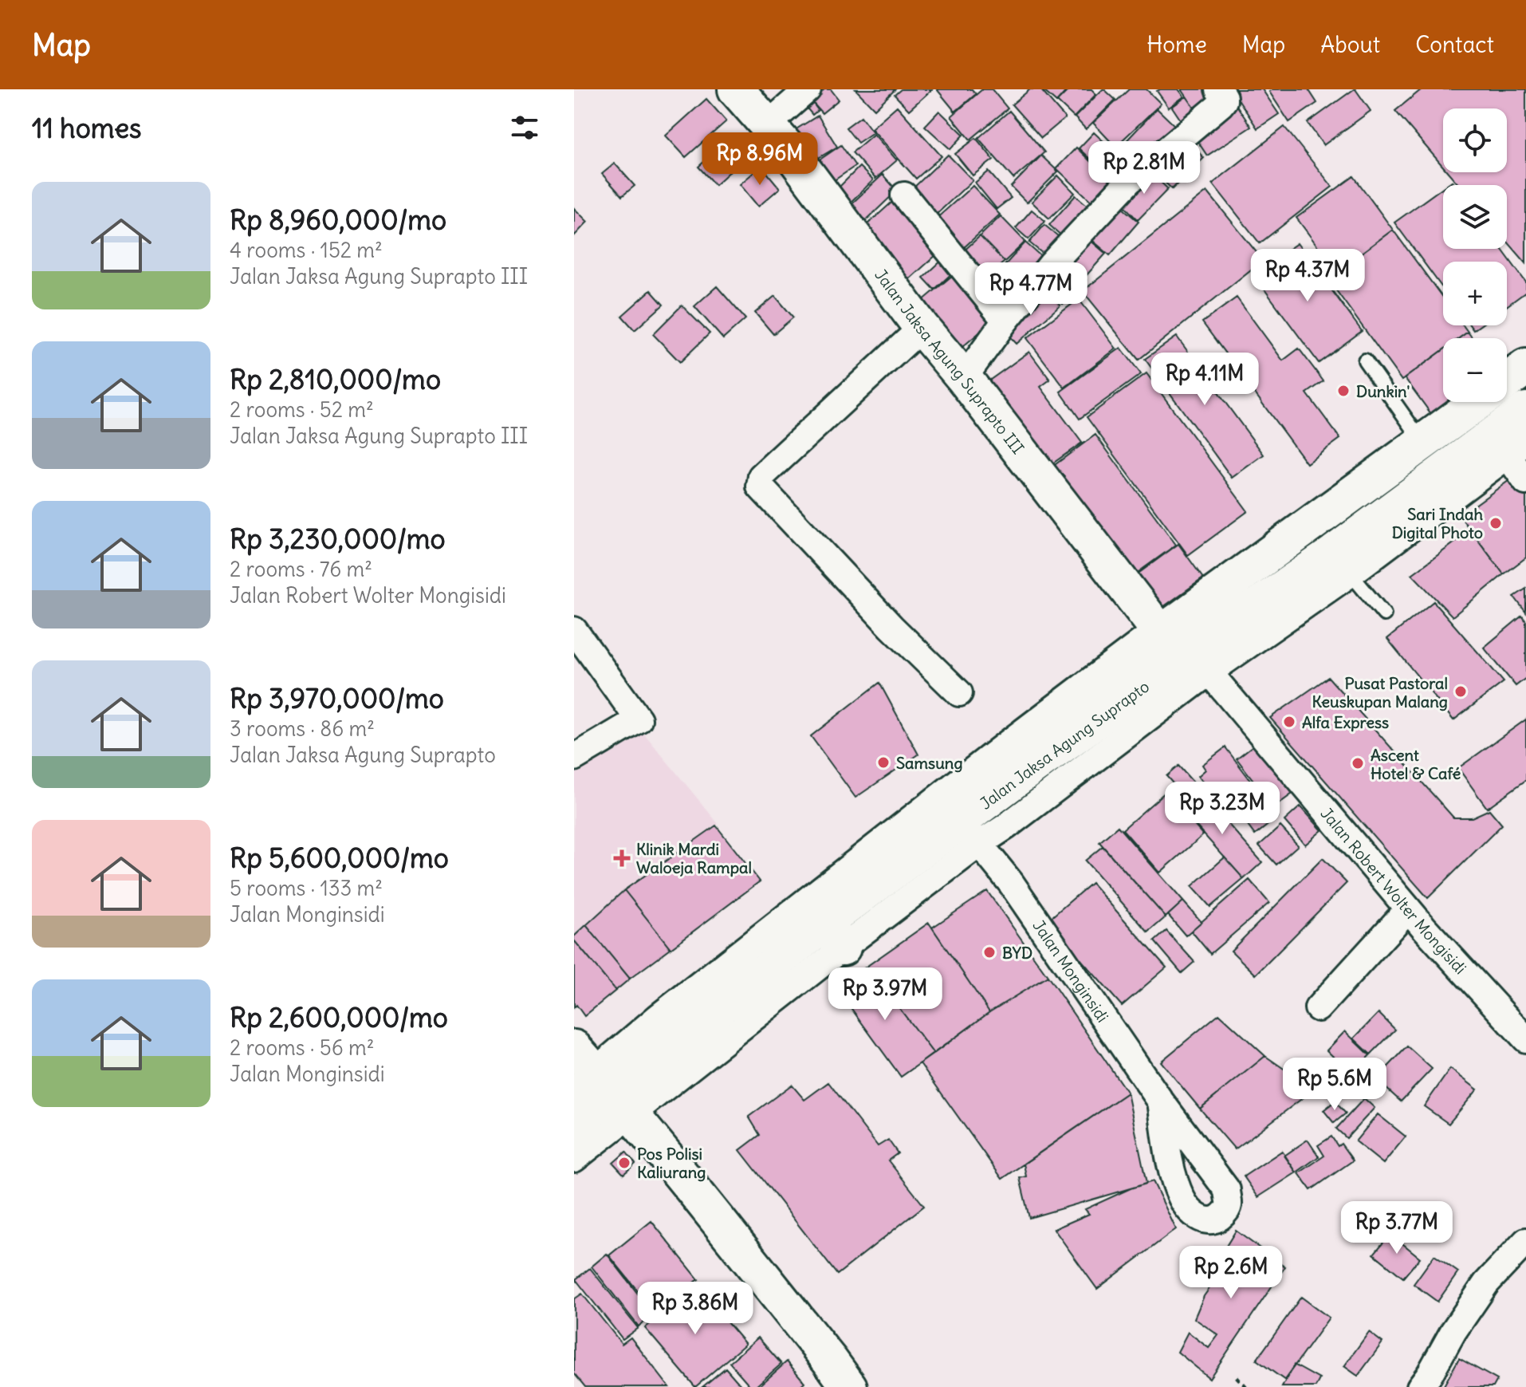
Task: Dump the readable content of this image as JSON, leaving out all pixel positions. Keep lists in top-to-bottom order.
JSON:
{
  "streets": {
    "main road": ["Jalan Jaksa Agung Suprapto III", "Jalan Jaksa Agung Suprapto"],
    "street": ["Jalan Robert Wolter Mongisidi", "Jalan Monginsidi"]
  },
  "crossings": [
    ["Jalan Jaksa Agung Suprapto III", "Jalan Jaksa Agung Suprapto"],
    ["Jalan Jaksa Agung Suprapto", "Jalan Robert Wolter Mongisidi"],
    ["Jalan Jaksa Agung Suprapto", "Jalan Monginsidi"]
  ],
  "places": {
    "other": [
      "Dunkin'",
      "Sari Indah Digital Photo",
      "Pusat Pastoral Keuskupan Malang",
      "Alfa Express",
      "Samsung",
      "Ascent Hotel & Café",
      "BYD",
      "Pos Polisi Kaliurang"
    ],
    "health": ["Klinik Mardi Waloeja Rampal"]
  },
  "page": {
    "header": "Map",
    "nav": [
      "Home",
      "Map",
      "About",
      "Contact"
    ],
    "heading": "11 homes",
    "map_buttons": ["+", "−"],
    "price": [
      "Rp 8.96M",
      "Rp 2.81M",
      "Rp 4.37M",
      "Rp 4.77M",
      "Rp 4.11M",
      "Rp 3.23M",
      "Rp 3.97M",
      "Rp 5.6M",
      "Rp 3.77M",
      "Rp 2.6M",
      "Rp 3.86M"
    ],
    "list": [
      {
        "name": "Rp 8,960,000/mo",
        "note": "4 rooms · 152 m² · Jalan Jaksa Agung Suprapto III"
      },
      {
        "name": "Rp 2,810,000/mo",
        "note": "2 rooms · 52 m² · Jalan Jaksa Agung Suprapto III"
      },
      {
        "name": "Rp 3,230,000/mo",
        "note": "2 rooms · 76 m² · Jalan Robert Wolter Mongisidi"
      },
      {
        "name": "Rp 3,970,000/mo",
        "note": "3 rooms · 86 m² · Jalan Jaksa Agung Suprapto"
      },
      {
        "name": "Rp 5,600,000/mo",
        "note": "5 rooms · 133 m² · Jalan Monginsidi"
      },
      {
        "name": "Rp 2,600,000/mo",
        "note": "2 rooms · 56 m² · Jalan Monginsidi"
      }
    ]
  }
}
